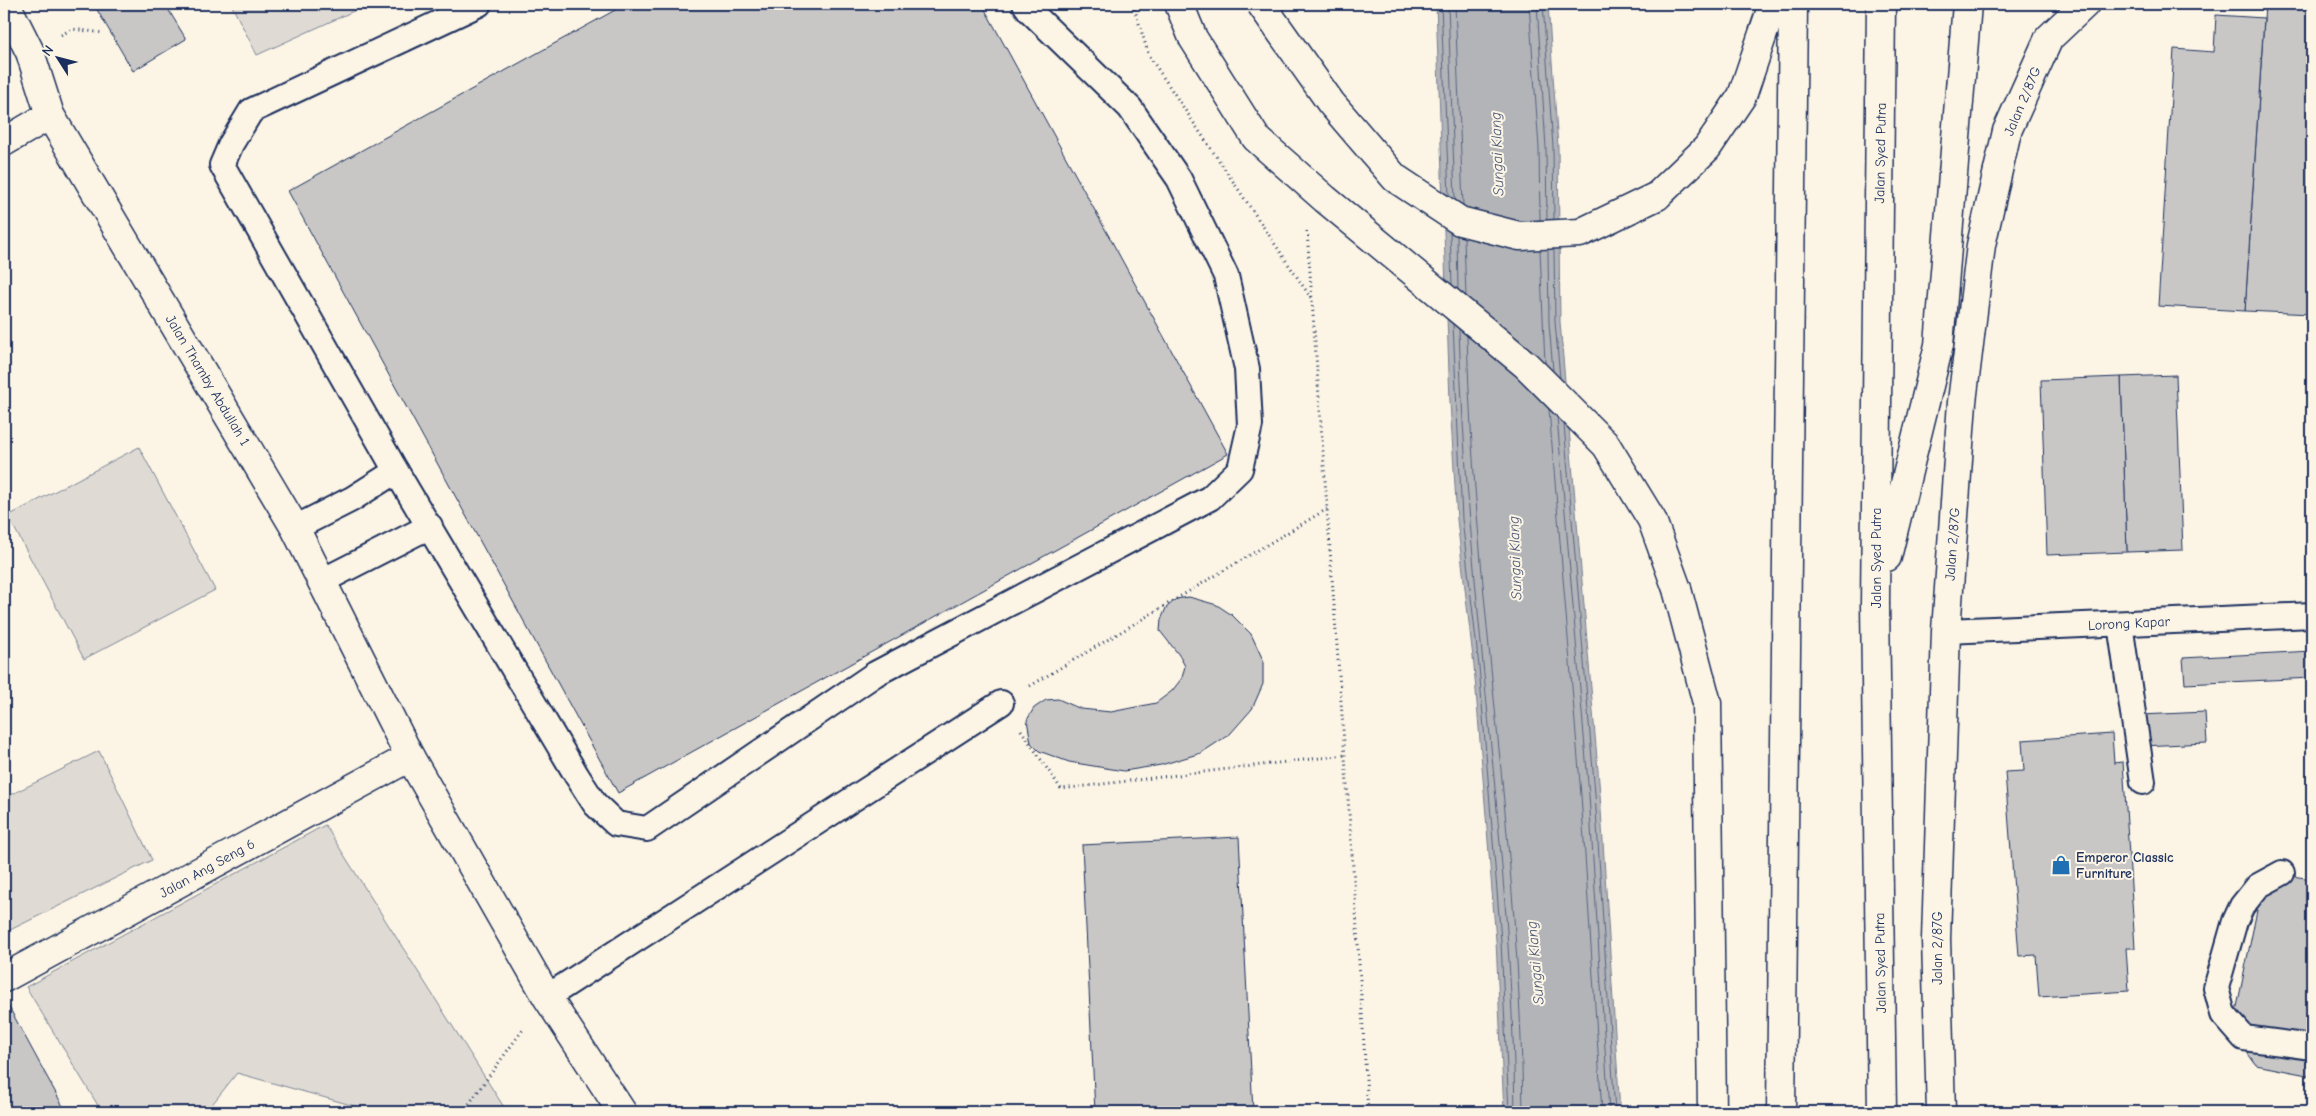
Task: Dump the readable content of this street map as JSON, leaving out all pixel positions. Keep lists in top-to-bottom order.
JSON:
{
  "streets": {
    "main road": [
      "Jalan 2/87G",
      "Jalan Syed Putra",
      "Jalan Thamby Abdullah 1",
      "Jalan Ang Seng 6"
    ],
    "lane": ["Lorong Kapar"]
  },
  "crossings": [
    ["Jalan 2/87G", "Lorong Kapar"],
    ["Jalan Thamby Abdullah 1", "Jalan Ang Seng 6"]
  ],
  "water": ["Sungai Klang"],
  "places": {
    "shop": ["Emperor Classic Furniture"]
  },
  "north": "top left"
}
